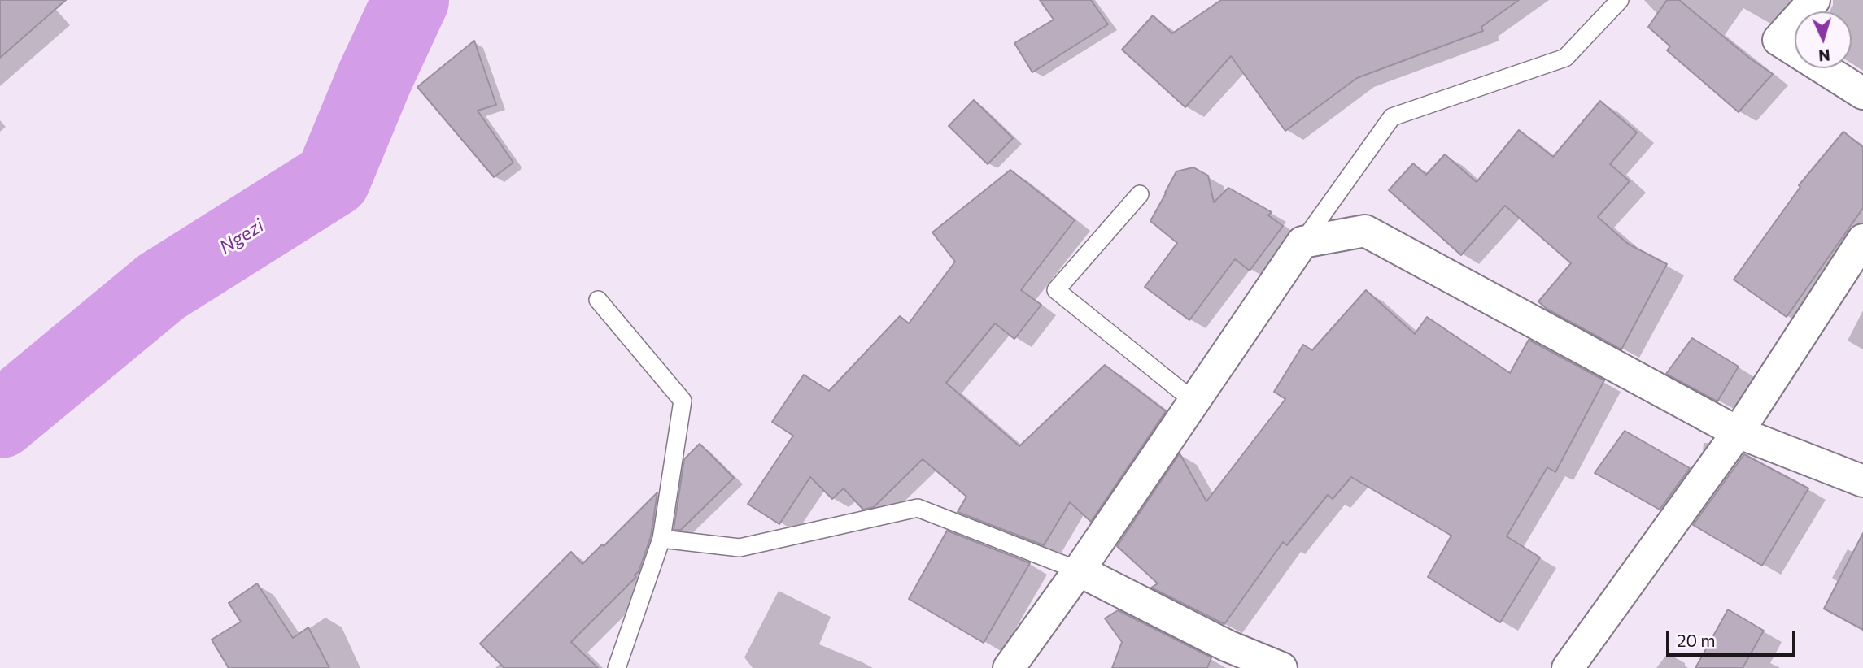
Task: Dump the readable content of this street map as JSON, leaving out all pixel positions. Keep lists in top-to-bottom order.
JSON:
{
  "water": ["Ngezi"],
  "scale_bar": "20 m",
  "north": "bottom"
}
